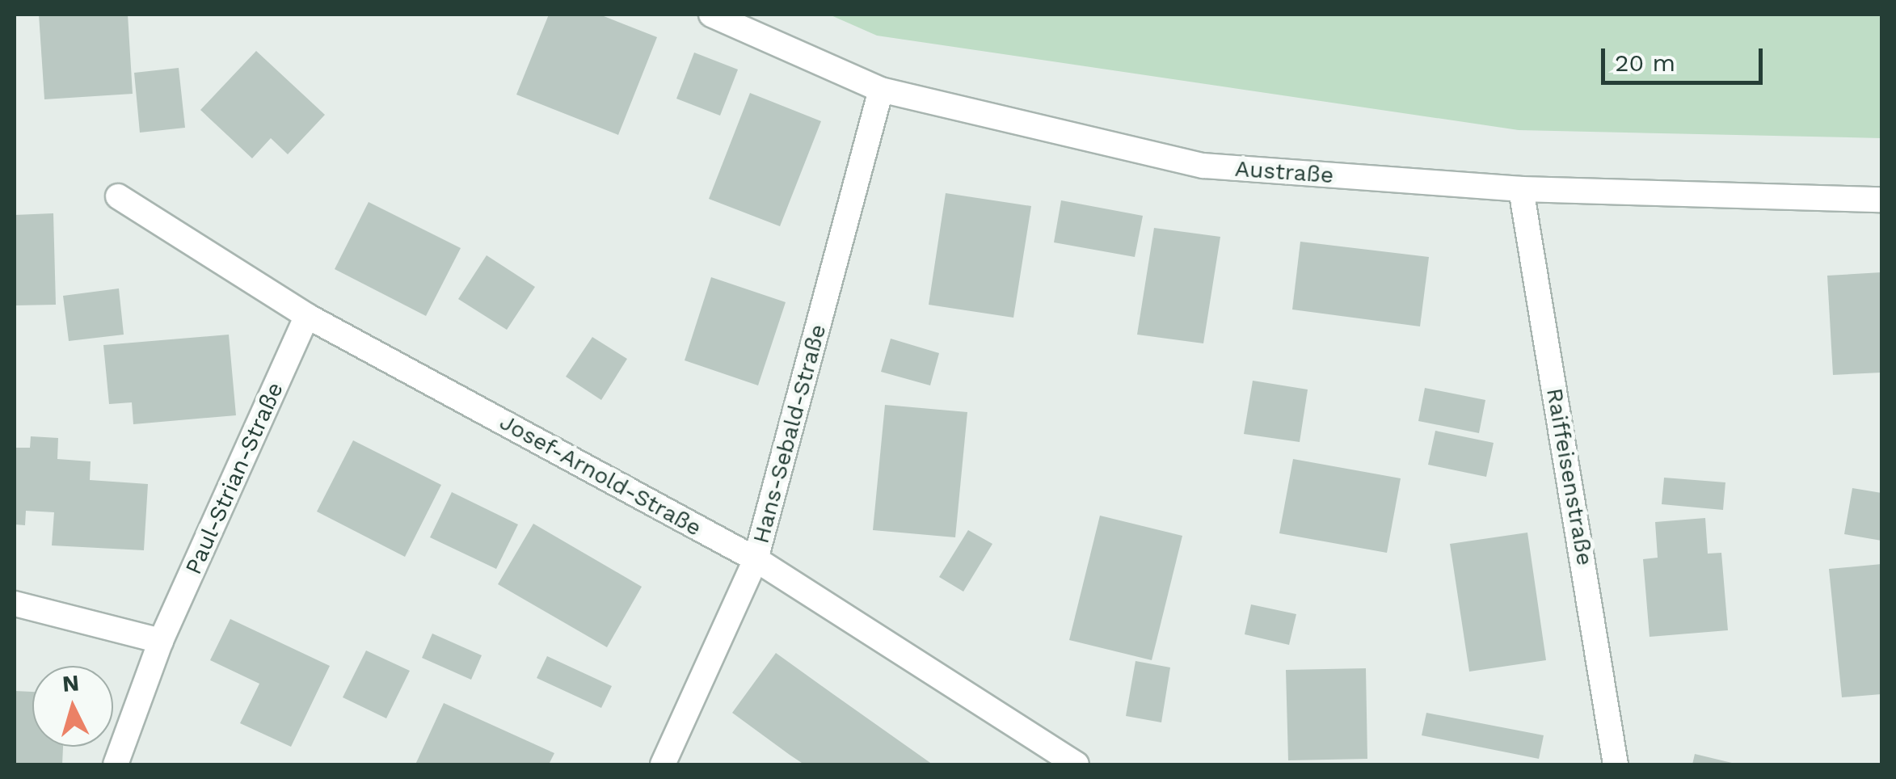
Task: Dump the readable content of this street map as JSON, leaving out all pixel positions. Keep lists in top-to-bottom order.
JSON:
{
  "streets": {
    "street": [
      "Austraße",
      "Hans-Sebald-Straße",
      "Josef-Arnold-Straße",
      "Raiffeisenstraße",
      "Paul-Strian-Straße"
    ]
  },
  "crossings": [
    ["Austraße", "Hans-Sebald-Straße"],
    ["Austraße", "Raiffeisenstraße"],
    ["Hans-Sebald-Straße", "Josef-Arnold-Straße"],
    ["Josef-Arnold-Straße", "Paul-Strian-Straße"]
  ],
  "scale_bar": "20 m",
  "north": "top"
}
